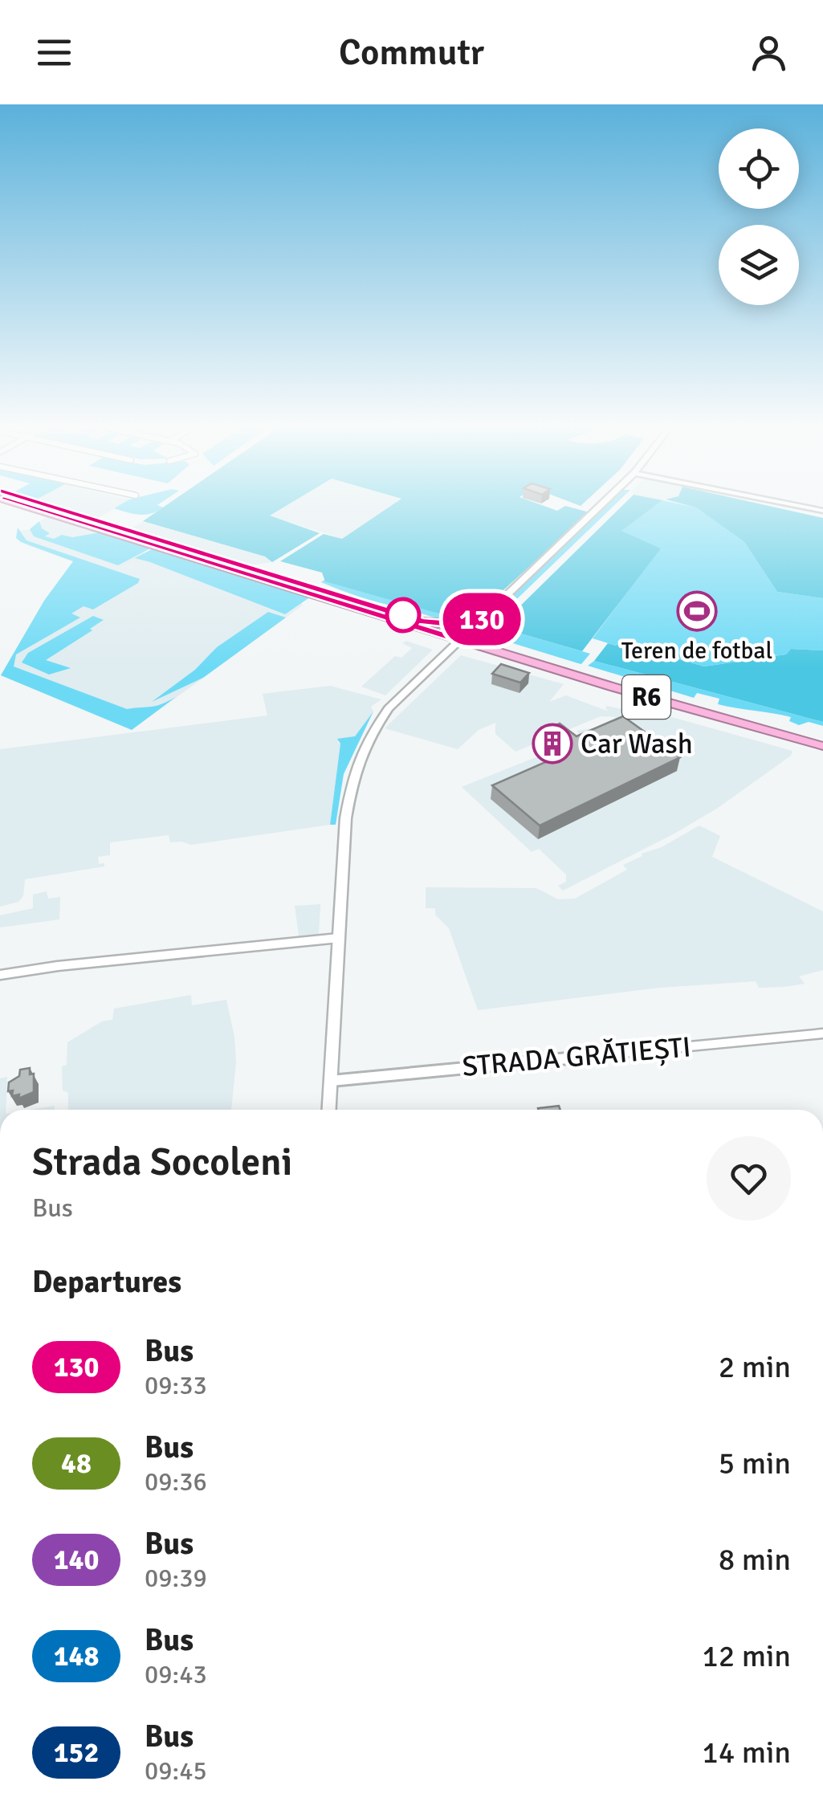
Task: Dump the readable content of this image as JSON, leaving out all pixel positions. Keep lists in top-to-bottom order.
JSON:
{
  "streets": {
    "highway": ["R6"],
    "street": ["STRADA GRĂTIEȘTI"]
  },
  "places": {
    "sports": ["Teren de fotbal"],
    "building": ["Car Wash"]
  },
  "lines": ["bus line 130"],
  "page": {
    "header": "Commutr",
    "on_map": "130",
    "heading": [
      ["Strada Socoleni", "Bus"],
      "Departures"
    ],
    "list": [
      {
        "mark": "130",
        "name": "Bus",
        "note": "09:33",
        "value": "2 min"
      },
      {
        "mark": "48",
        "name": "Bus",
        "note": "09:36",
        "value": "5 min"
      },
      {
        "mark": "140",
        "name": "Bus",
        "note": "09:39",
        "value": "8 min"
      },
      {
        "mark": "148",
        "name": "Bus",
        "note": "09:43",
        "value": "12 min"
      },
      {
        "mark": "152",
        "name": "Bus",
        "note": "09:45",
        "value": "14 min"
      }
    ]
  }
}
